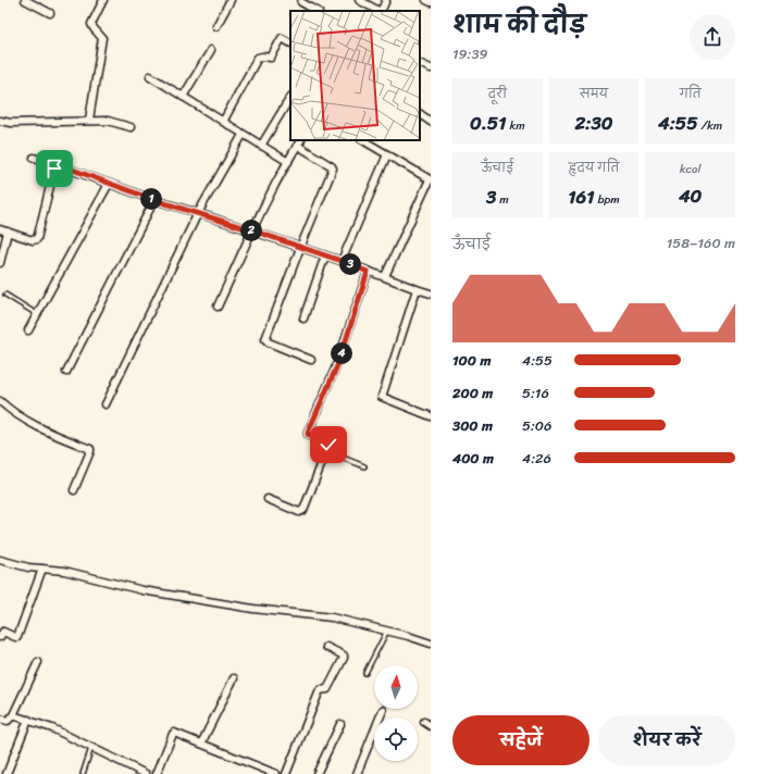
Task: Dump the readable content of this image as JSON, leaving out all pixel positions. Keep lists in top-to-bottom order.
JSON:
{
  "north": "top",
  "page": {
    "heading": ["शाम की दौड़", "19:39"],
    "stats": [
      ["दूरी", "0.51 km"],
      ["समय", "2:30"],
      ["गति", "4:55 /km"],
      ["ऊँचाई", "3 m"],
      ["हृदय गति", "161 bpm"],
      ["kcal", "40"]
    ],
    "pins": [
      "1",
      "2",
      "3",
      "4"
    ],
    "chart": ["ऊँचाई", "158–160 m"],
    "list": [
      {
        "name": "100 m",
        "note": "4:55"
      },
      {
        "name": "200 m",
        "note": "5:16"
      },
      {
        "name": "300 m",
        "note": "5:06"
      },
      {
        "name": "400 m",
        "note": "4:26"
      }
    ],
    "buttons": ["सहेजें", "शेयर करें"]
  }
}
